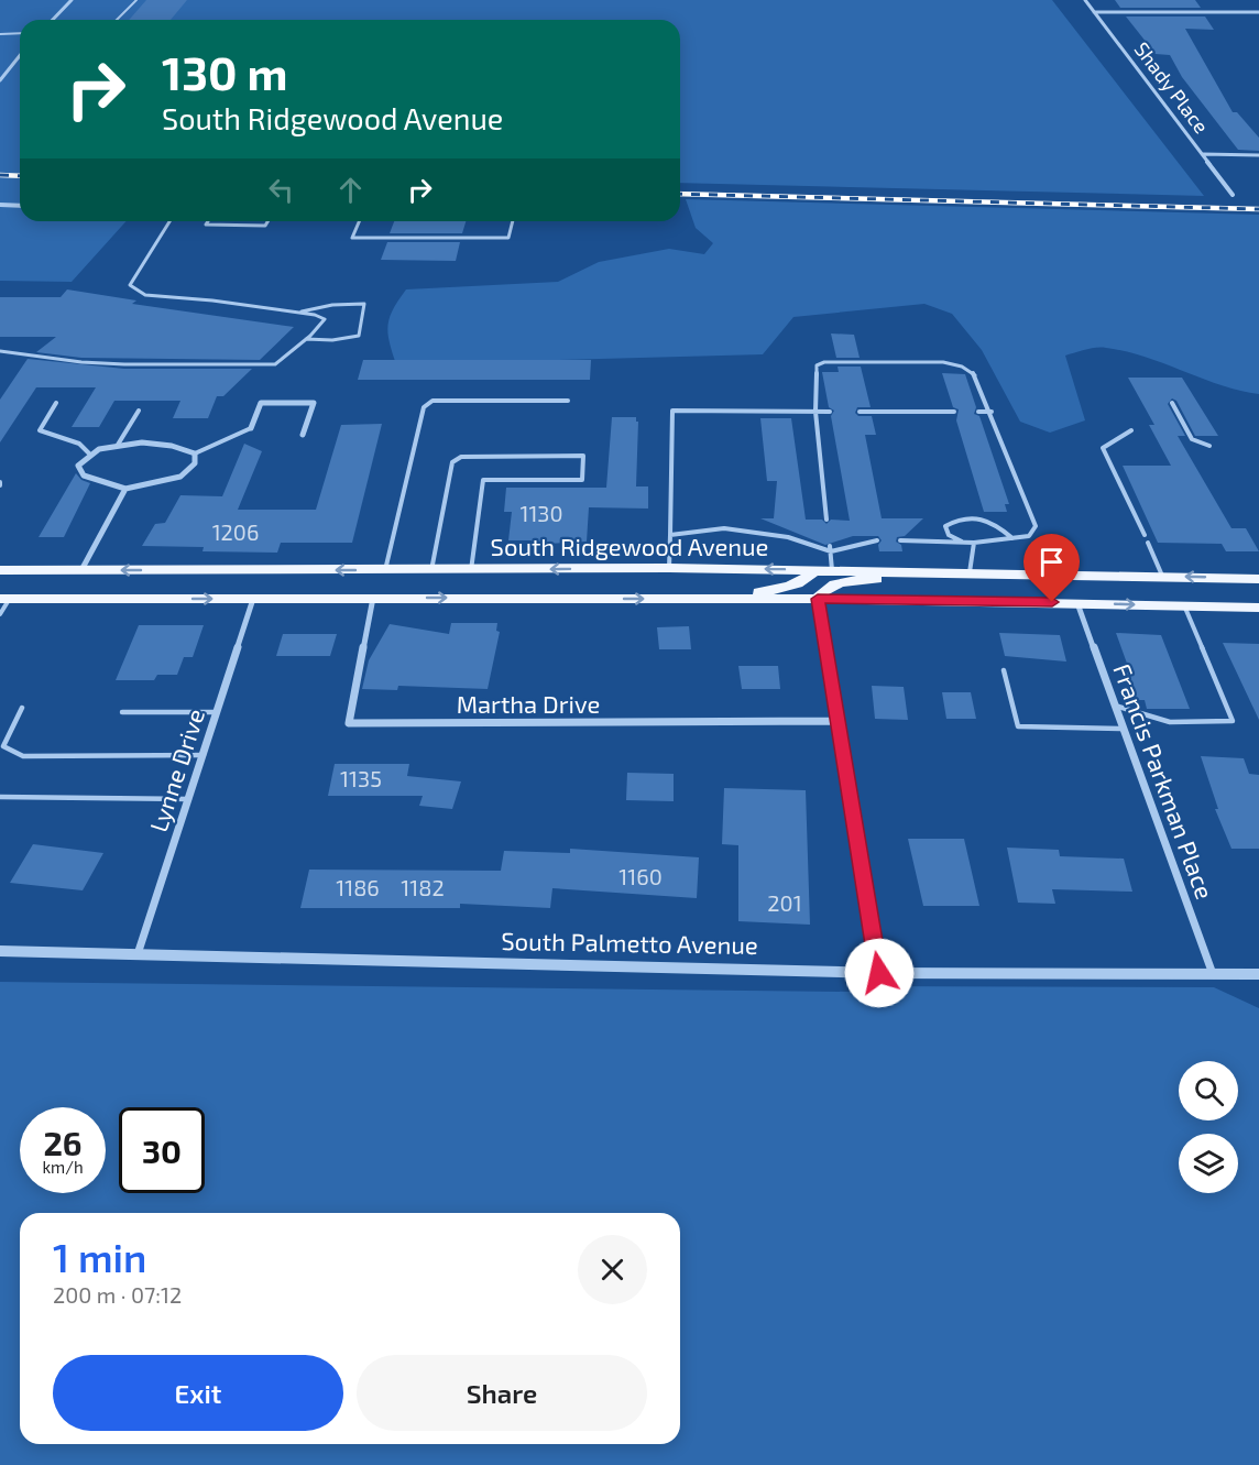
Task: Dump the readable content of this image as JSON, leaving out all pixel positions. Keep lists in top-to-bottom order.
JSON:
{
  "streets": {
    "main road": ["South Ridgewood Avenue"],
    "street": [
      "Shady Place",
      "Martha Drive",
      "Lynne Drive",
      "Francis Parkman Place",
      "South Palmetto Avenue"
    ]
  },
  "crossings": [
    ["South Ridgewood Avenue", "Martha Drive"],
    ["South Ridgewood Avenue", "Lynne Drive"],
    ["South Ridgewood Avenue", "Francis Parkman Place"],
    ["Lynne Drive", "South Palmetto Avenue"],
    ["Francis Parkman Place", "South Palmetto Avenue"]
  ],
  "house_numbers": [
    "1130",
    "1206",
    "1135",
    "1160",
    "1186",
    "1182",
    "201"
  ],
  "page": {
    "turn": ["130 m", "South Ridgewood Avenue"],
    "speed": "26 km/h",
    "limit": "30",
    "heading": ["1 min", "200 m · 07:12"],
    "buttons": ["Exit", "Share"]
  }
}
